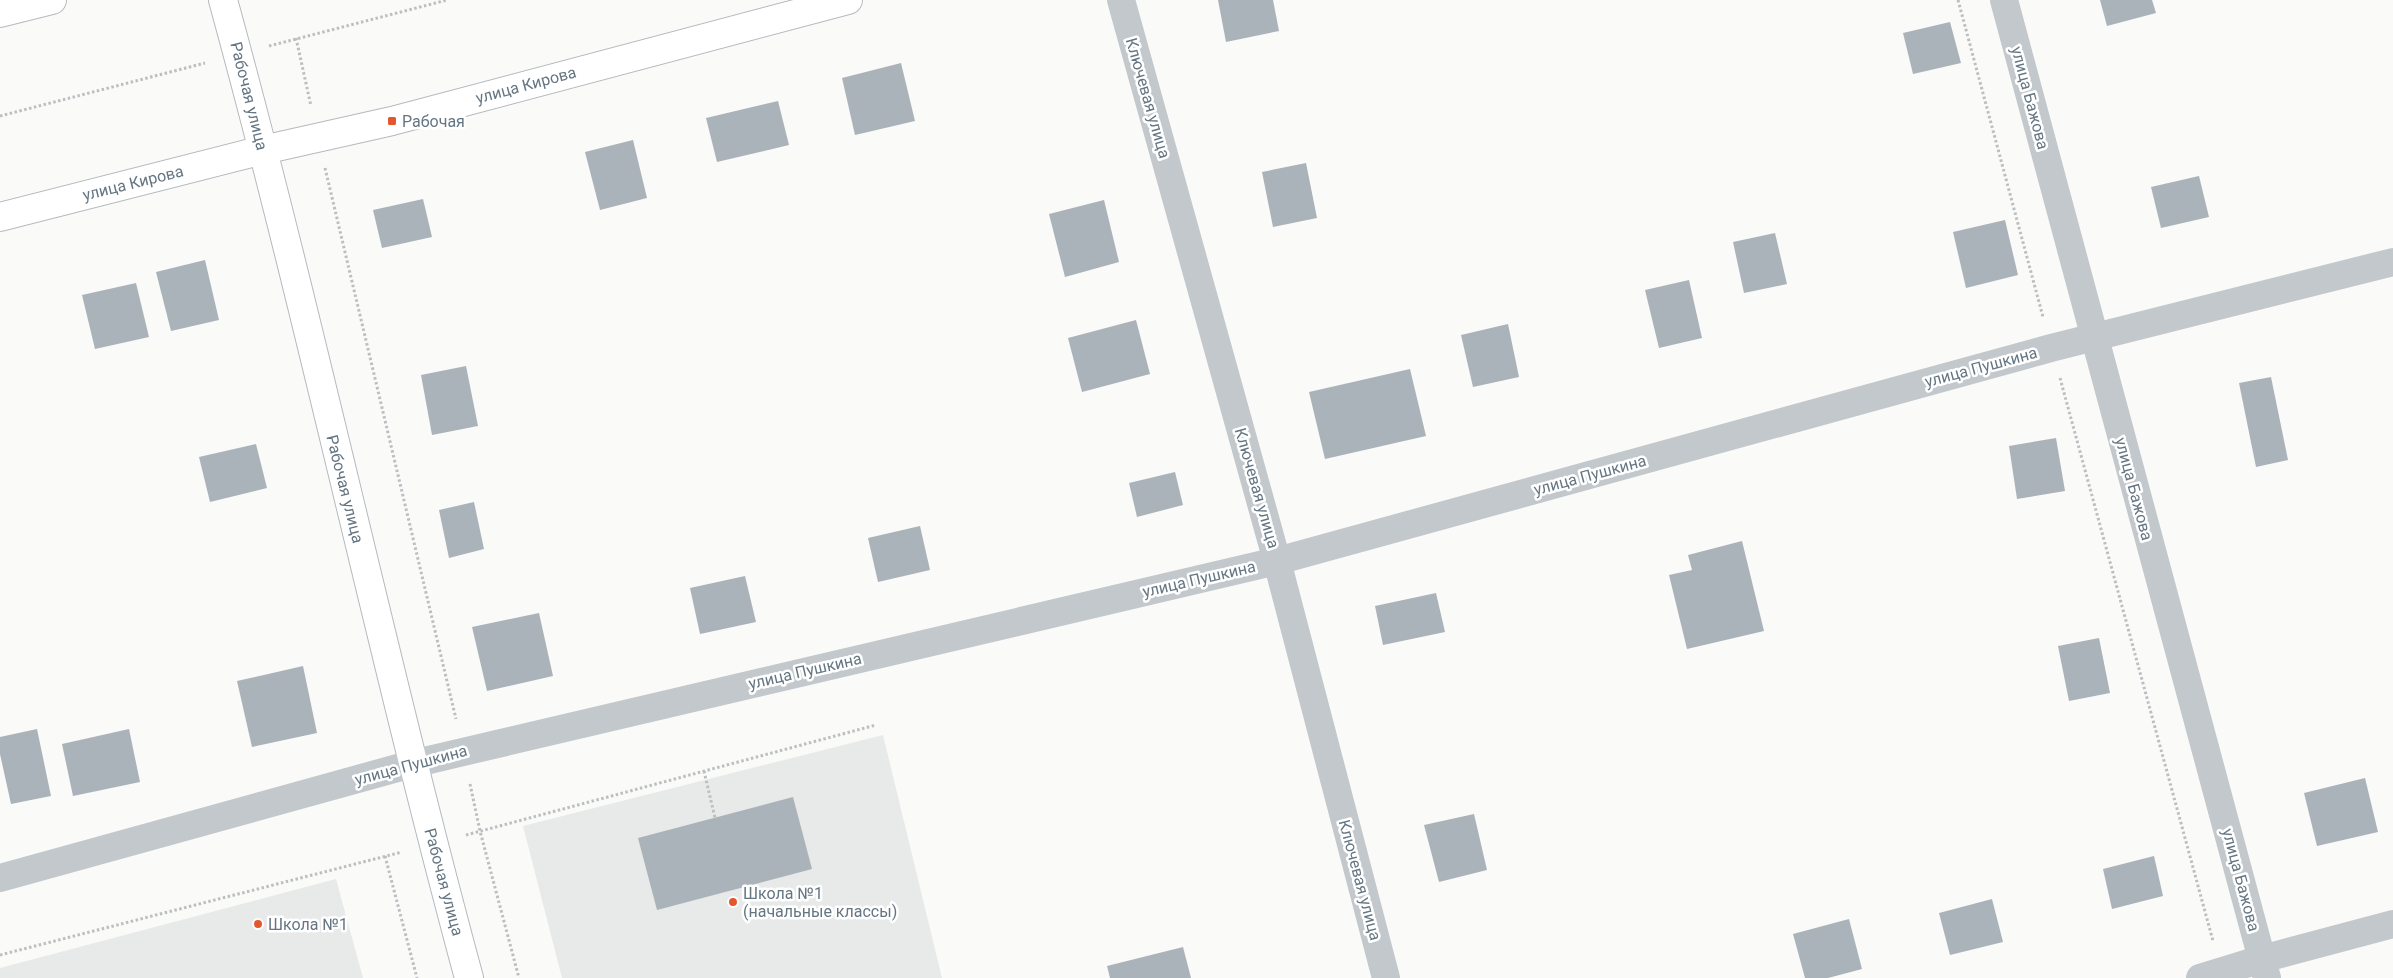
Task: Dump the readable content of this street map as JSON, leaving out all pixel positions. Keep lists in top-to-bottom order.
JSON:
{
  "streets": {
    "main road": ["улица Кирова", "Рабочая улица"],
    "street": ["Ключевая улица", "улица Бажова", "улица Пушкина"]
  },
  "crossings": [
    ["улица Кирова", "Рабочая улица"],
    ["Рабочая улица", "улица Пушкина"],
    ["Ключевая улица", "улица Пушкина"],
    ["улица Бажова", "улица Пушкина"]
  ],
  "places": {
    "transit": ["Рабочая"],
    "other": ["Школа №1 (начальные классы)", "Школа №1"]
  }
}
